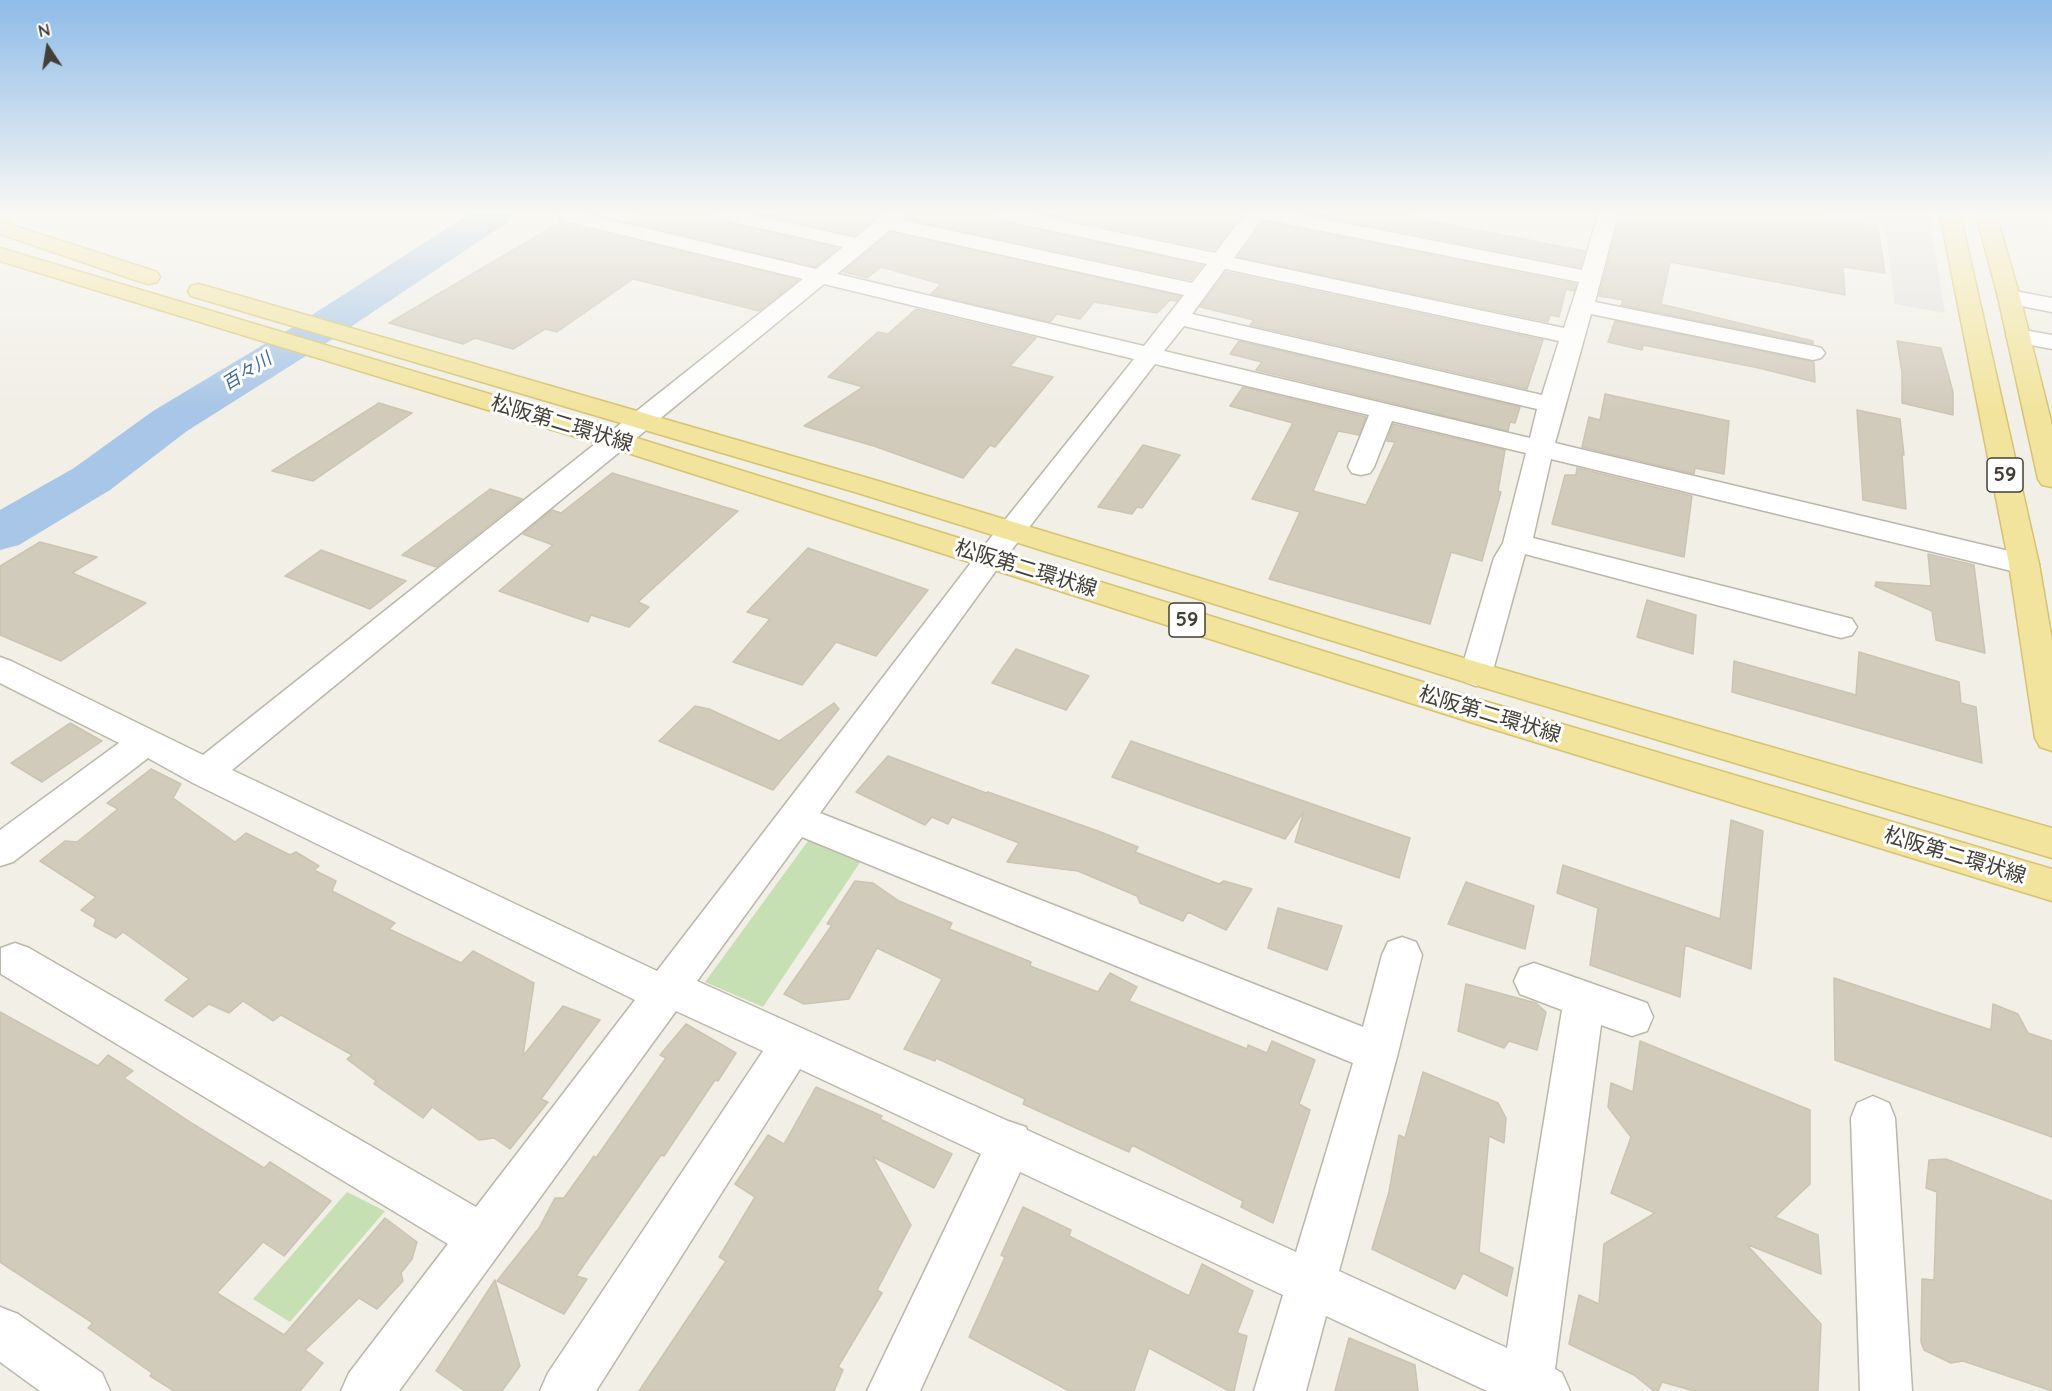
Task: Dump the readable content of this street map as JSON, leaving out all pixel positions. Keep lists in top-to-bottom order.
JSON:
{
  "streets": {
    "main road": ["松阪第二環状線", "59"]
  },
  "water": ["百々川"],
  "north": "top"
}
